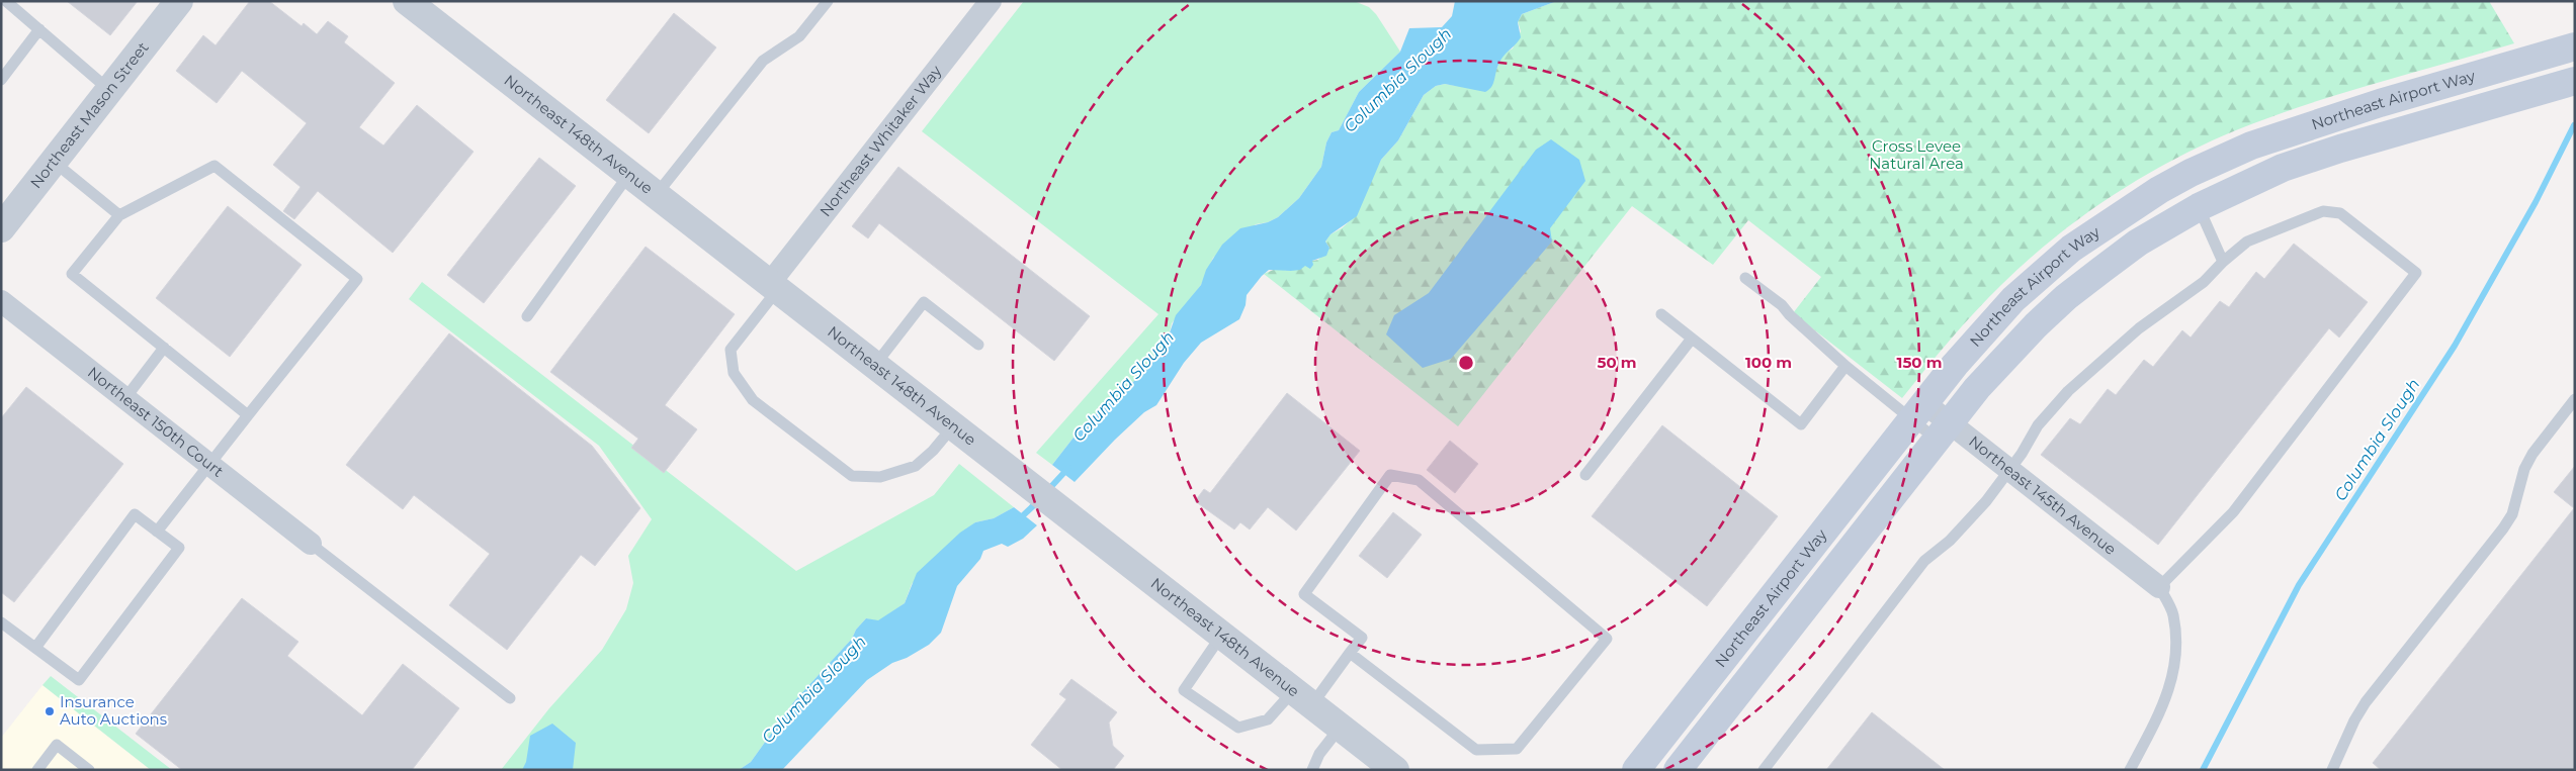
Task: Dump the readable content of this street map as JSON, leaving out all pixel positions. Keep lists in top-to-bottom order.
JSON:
{
  "streets": {
    "main road": ["Northeast Airport Way"],
    "street": [
      "Northeast Mason Street",
      "Northeast 148th Avenue",
      "Northeast Whitaker Way",
      "Northeast 150th Court",
      "Northeast 145th Avenue"
    ]
  },
  "crossings": [
    ["Northeast Airport Way", "Northeast 145th Avenue"],
    ["Northeast 148th Avenue", "Northeast Whitaker Way"]
  ],
  "water": ["Columbia Slough"],
  "parks": ["Cross Levee Natural Area"],
  "places": ["Insurance Auto Auctions"],
  "rings": ["50 m", "100 m", "150 m"]
}
